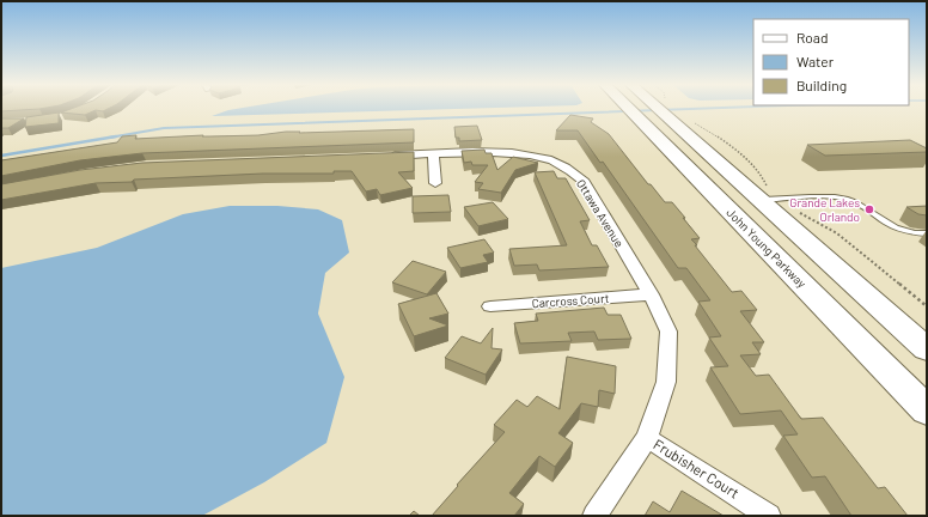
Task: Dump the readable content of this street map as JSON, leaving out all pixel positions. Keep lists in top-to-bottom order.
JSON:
{
  "streets": {
    "highway": ["John Young Parkway"],
    "street": ["Ottawa Avenue", "Carcross Court", "Frubisher Court"]
  },
  "crossings": [
    ["Ottawa Avenue", "Carcross Court"],
    ["Ottawa Avenue", "Frubisher Court"]
  ],
  "places": ["Grande Lakes Orlando"],
  "legend": ["Road", "Water", "Building"]
}
